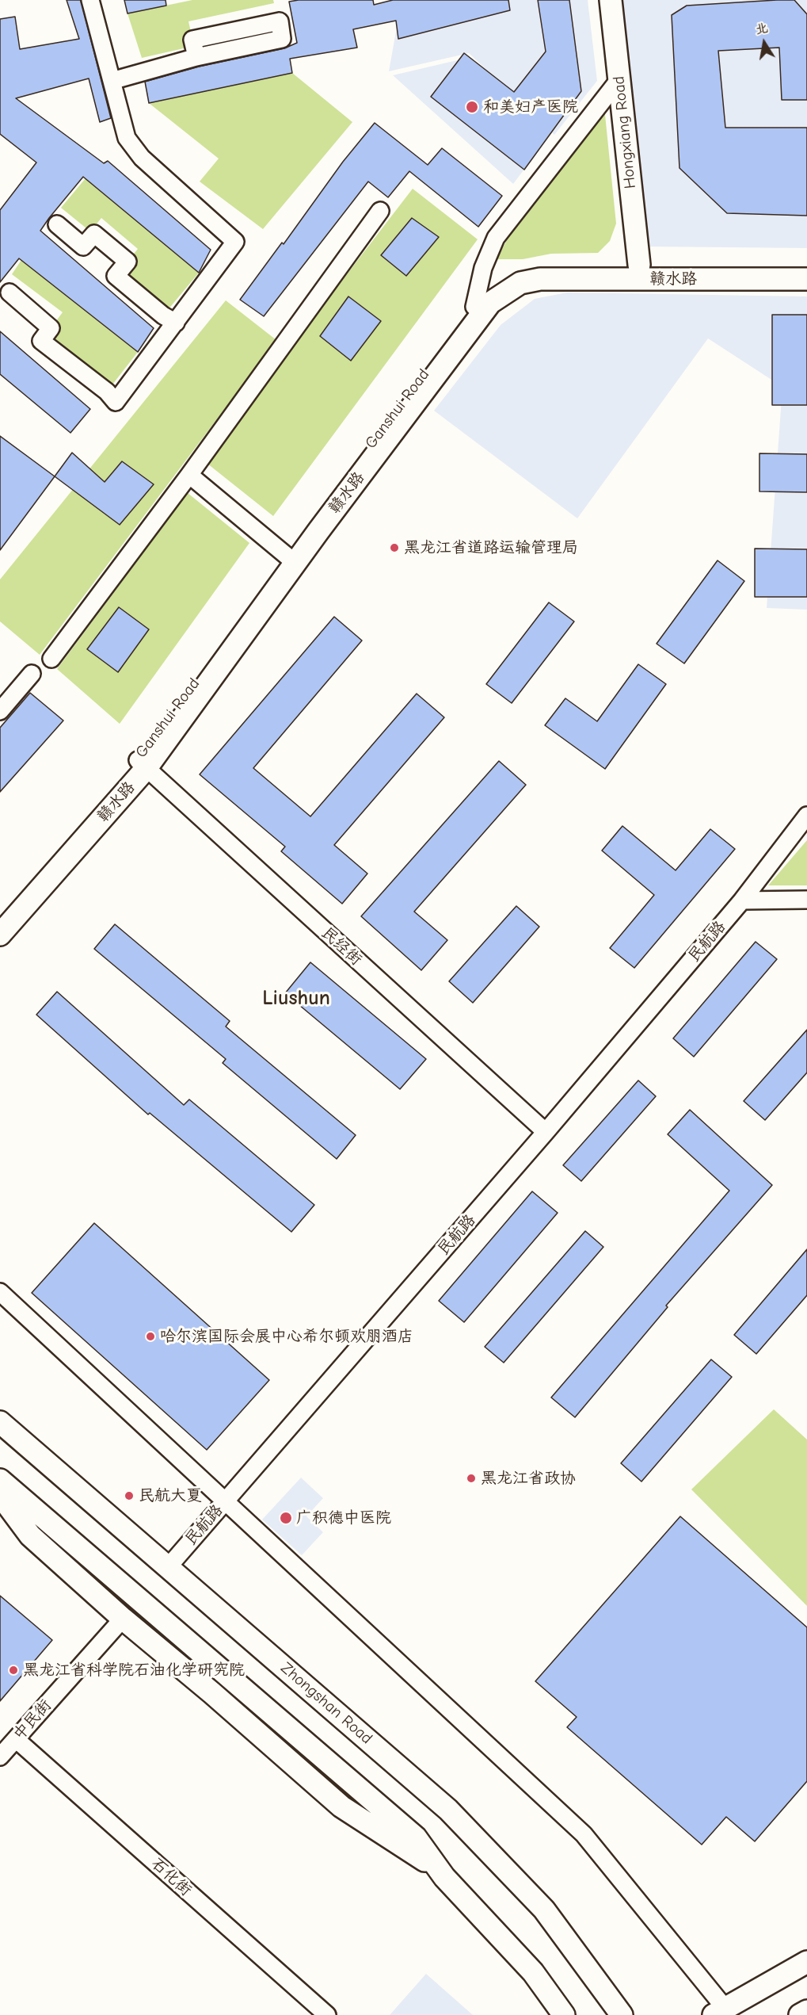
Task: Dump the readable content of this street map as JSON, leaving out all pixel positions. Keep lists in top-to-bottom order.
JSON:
{
  "streets": {
    "main road": [
      "Hongxiang Road",
      "赣水路",
      "Ganshui Road",
      "Zhongshan Road"
    ],
    "street": [
      "民航路",
      "民经街",
      "中民街",
      "石化街"
    ]
  },
  "crossings": [
    ["Hongxiang Road", "Ganshui Road"],
    ["赣水路", "Ganshui Road"],
    ["赣水路", "民经街"],
    ["Ganshui Road", "民经街"],
    ["民航路", "民经街"],
    ["民航路", "Zhongshan Road"],
    ["中民街", "石化街"]
  ],
  "districts": ["Liushun"],
  "places": [
    "和美妇产医院",
    "黑龙江省道路运输管理局",
    "哈尔滨国际会展中心希尔顿欢朋酒店",
    "黑龙江省政协",
    "民航大夏",
    "广积德中医院",
    "黑龙江省科学院石油化学研究院"
  ],
  "north": "top"
}
